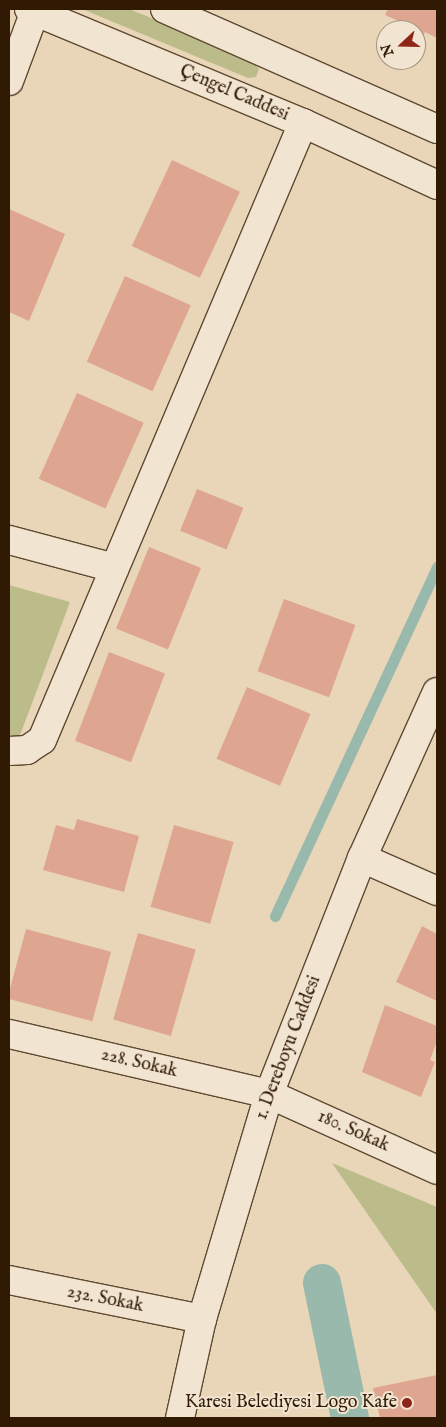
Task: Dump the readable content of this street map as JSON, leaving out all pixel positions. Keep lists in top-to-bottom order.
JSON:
{
  "streets": {
    "street": [
      "Çengel Caddesi",
      "1. Dereboyu Caddesi",
      "228. Sokak",
      "180. Sokak",
      "232. Sokak"
    ]
  },
  "crossings": [
    ["1. Dereboyu Caddesi", "228. Sokak"],
    ["1. Dereboyu Caddesi", "180. Sokak"],
    ["1. Dereboyu Caddesi", "232. Sokak"],
    ["228. Sokak", "180. Sokak"]
  ],
  "places": ["Karesi Belediyesi Logo Kafe"],
  "north": "left"
}
